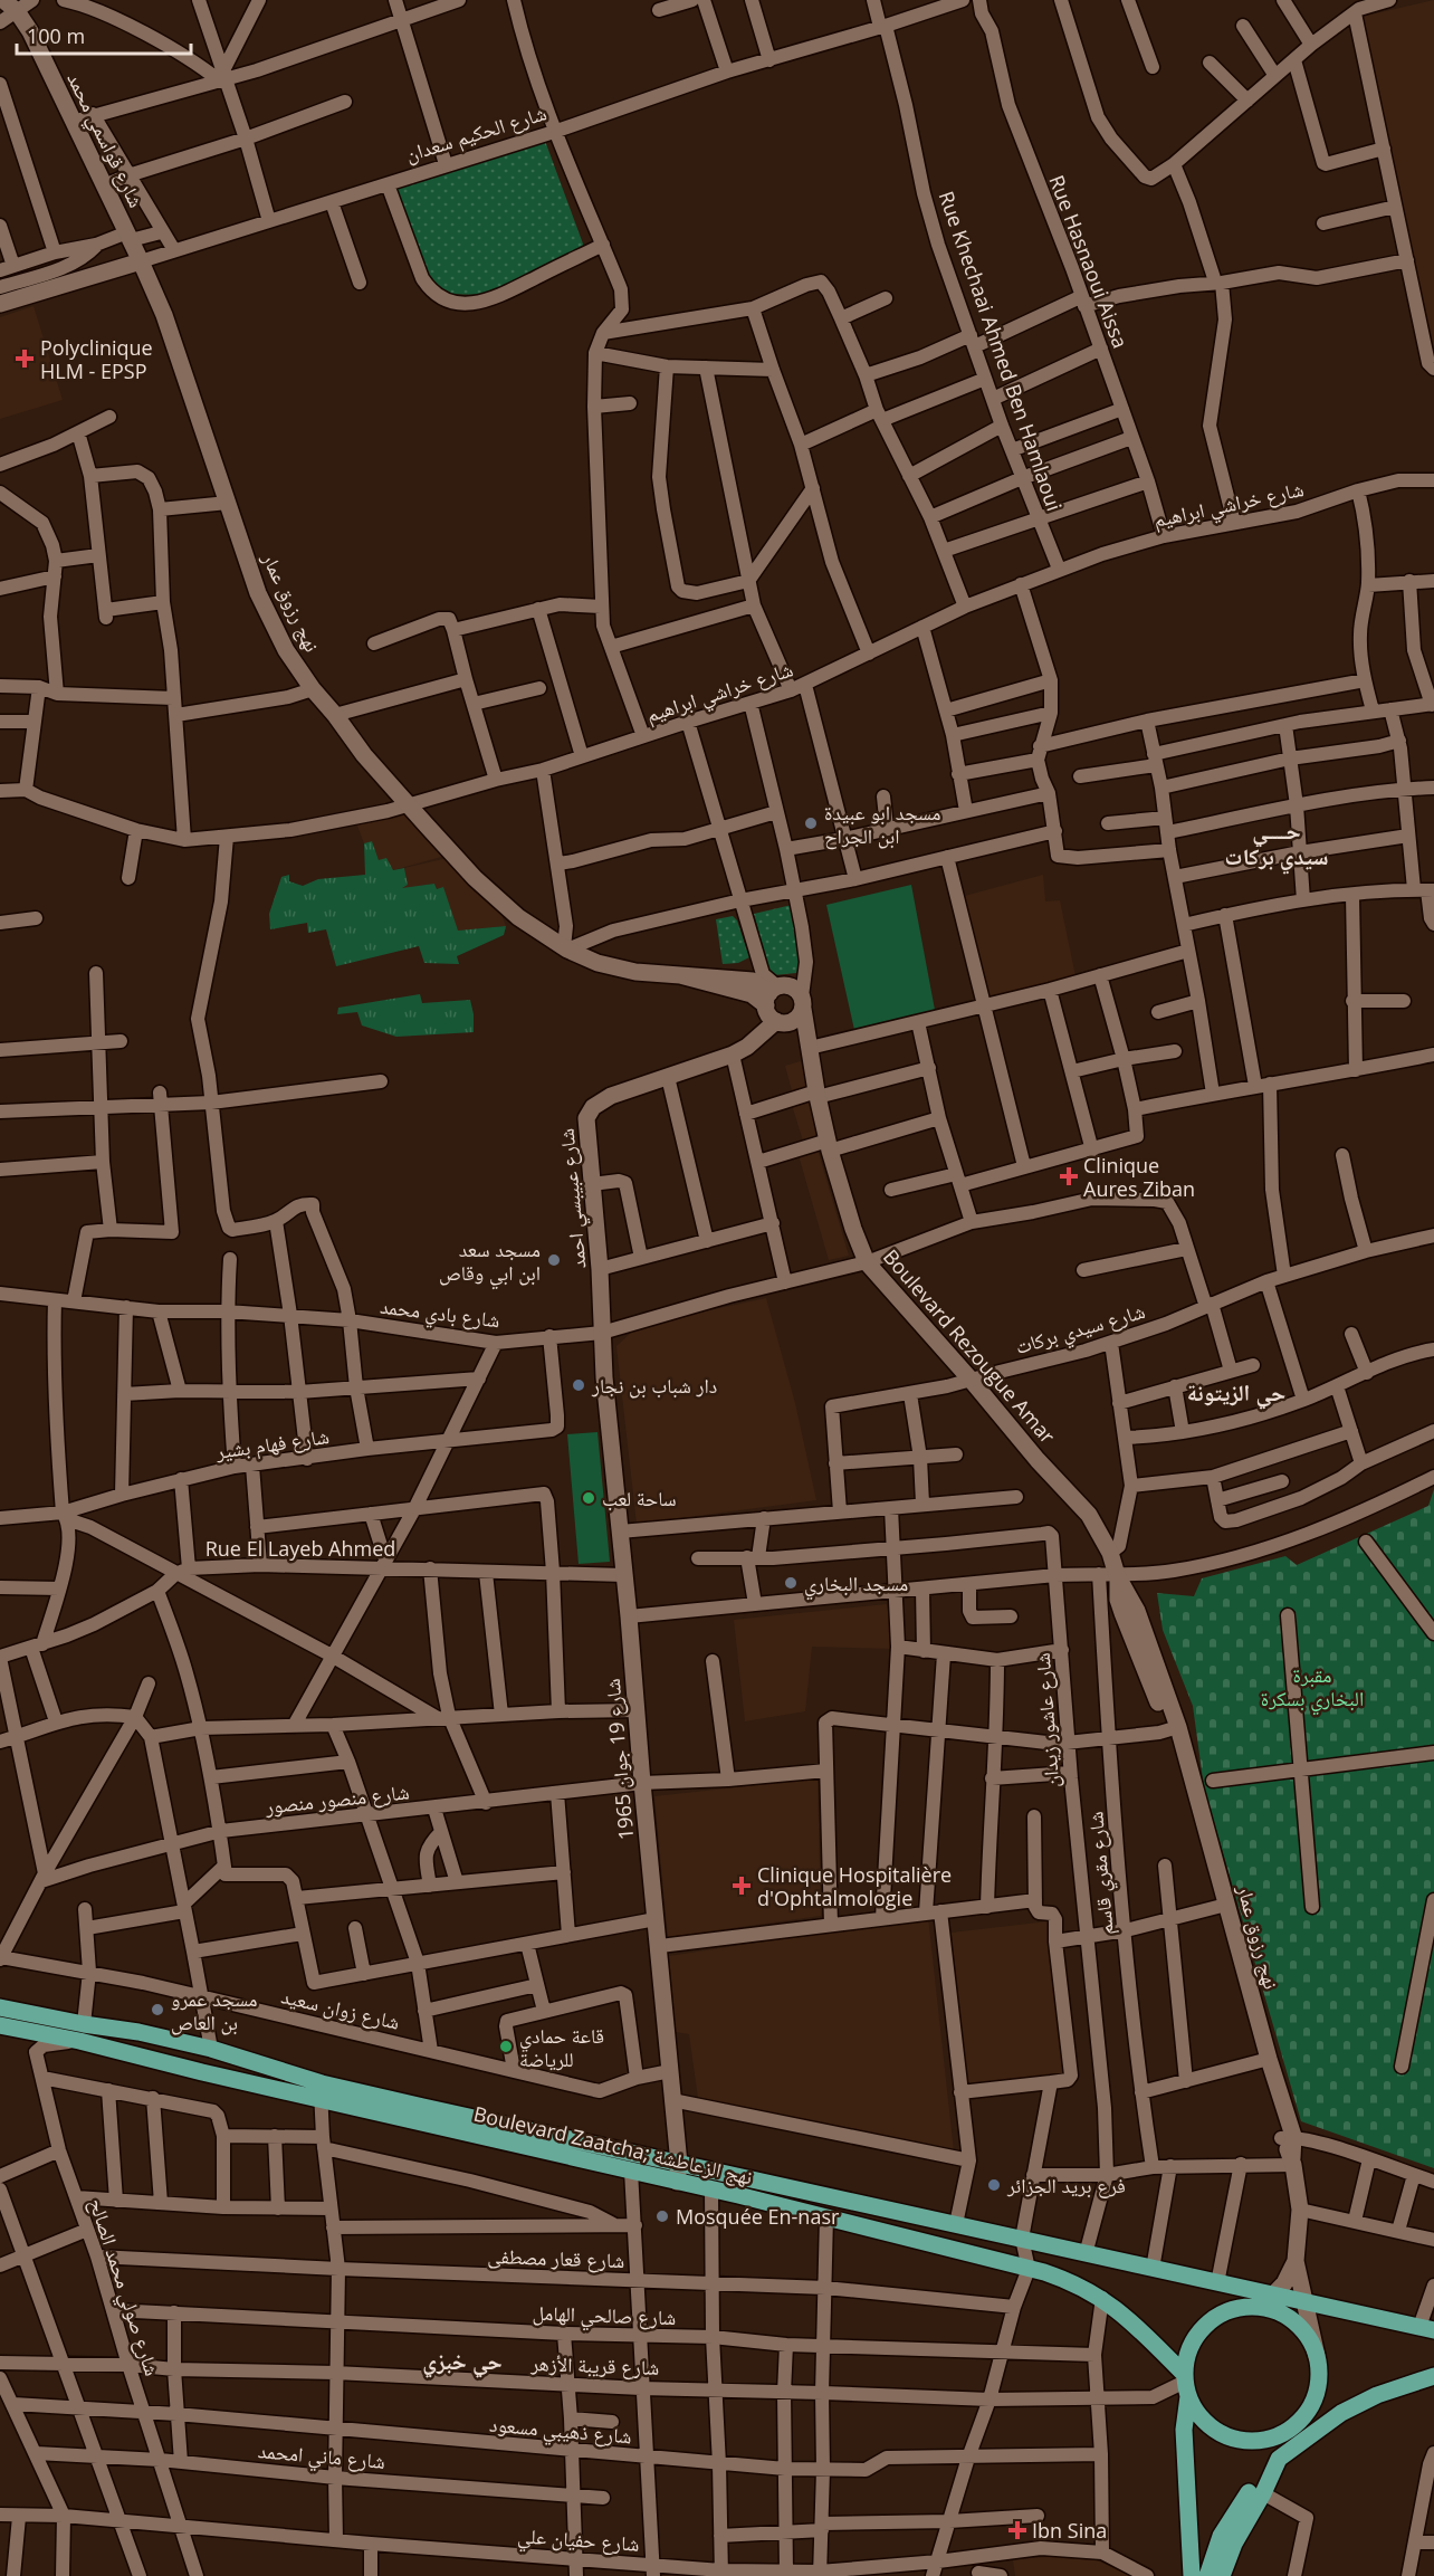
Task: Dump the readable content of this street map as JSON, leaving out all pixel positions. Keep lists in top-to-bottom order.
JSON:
{
  "streets": {
    "main road": [
      "شارع الحكيم سعدان",
      "شارع قواسمي محمد",
      "نهج رزوق عمار",
      "شارع عبيبسي احمد",
      "Boulevard Rezougue Amar",
      "شارع 19 جوان 1965",
      "Boulevard Zaatcha; نهج الزعاطشة"
    ],
    "street": [
      "Rue Hasnaoui Aissa",
      "Rue Khechaai Ahmed Ben Hamlaoui",
      "شارع خراشي ابراهيم",
      "شارع بادي محمد",
      "شارع سيدي بركات",
      "شارع فهام بشير",
      "Rue El Layeb Ahmed",
      "شارع عاشور زيدان",
      "شارع منصور منصور",
      "شارع مقري قاسم",
      "شارع زوان سعيد",
      "شارع قعار مصطفى",
      "شارع صولي محمد الصالح",
      "شارع صالحي الهامل",
      "شارع قريبة الأزهر",
      "شارع ذهيبي مسعود",
      "شارع ماني امحمد",
      "شارع حفيان علي"
    ]
  },
  "crossings": [
    ["شارع الحكيم سعدان", "شارع قواسمي محمد"],
    ["شارع الحكيم سعدان", "Rue Khechaai Ahmed Ben Hamlaoui"],
    ["شارع الحكيم سعدان", "نهج رزوق عمار"],
    ["شارع قواسمي محمد", "نهج رزوق عمار"],
    ["Rue Hasnaoui Aissa", "شارع خراشي ابراهيم"],
    ["Rue Khechaai Ahmed Ben Hamlaoui", "شارع خراشي ابراهيم"],
    ["شارع خراشي ابراهيم", "نهج رزوق عمار"],
    ["نهج رزوق عمار", "Boulevard Rezougue Amar"],
    ["شارع عبيبسي احمد", "شارع بادي محمد"],
    ["شارع عبيبسي احمد", "Boulevard Rezougue Amar"],
    ["شارع عبيبسي احمد", "شارع 19 جوان 1965"],
    ["شارع بادي محمد", "شارع سيدي بركات"],
    ["شارع بادي محمد", "Boulevard Rezougue Amar"],
    ["شارع بادي محمد", "شارع فهام بشير"],
    ["شارع بادي محمد", "شارع 19 جوان 1965"],
    ["شارع سيدي بركات", "Boulevard Rezougue Amar"],
    ["Boulevard Rezougue Amar", "شارع مقري قاسم"],
    ["Rue El Layeb Ahmed", "شارع 19 جوان 1965"],
    ["شارع عاشور زيدان", "Boulevard Zaatcha; نهج الزعاطشة"],
    ["شارع 19 جوان 1965", "شارع منصور منصور"],
    ["شارع 19 جوان 1965", "شارع زوان سعيد"],
    ["شارع 19 جوان 1965", "Boulevard Zaatcha; نهج الزعاطشة"],
    ["Boulevard Zaatcha; نهج الزعاطشة", "شارع صولي محمد الصالح"],
    ["Boulevard Zaatcha; نهج الزعاطشة", "شارع قريبة الأزهر"],
    ["شارع قعار مصطفى", "شارع صولي محمد الصالح"],
    ["شارع صولي محمد الصالح", "شارع صالحي الهامل"],
    ["شارع صولي محمد الصالح", "شارع قريبة الأزهر"],
    ["شارع صولي محمد الصالح", "شارع ذهيبي مسعود"],
    ["شارع صولي محمد الصالح", "شارع ماني امحمد"],
    ["شارع صولي محمد الصالح", "شارع حفيان علي"]
  ],
  "districts": ["حــــي سيدي بركات", "حي الزيتونة", "حي خبزي"],
  "parks": ["مقبرة البخاري بسكرة"],
  "places": {
    "health": [
      "Polyclinique HLM - EPSP",
      "Clinique Aures Ziban",
      "Clinique Hospitalière d'Ophtalmologie",
      "Ibn Sina"
    ],
    "other": [
      "مسجد ابو عبيدة ابن الجراح",
      "مسجد سعد ابن ابي وقاص",
      "دار شباب بن نجار",
      "ساحة لعب",
      "مسجد البخاري",
      "مسجد عمرو بن العاص",
      "قاعة حمادي للرياضة",
      "فرع بريد الجزائر",
      "Mosquée En-nasr"
    ]
  },
  "scale_bar": "100 m"
}
